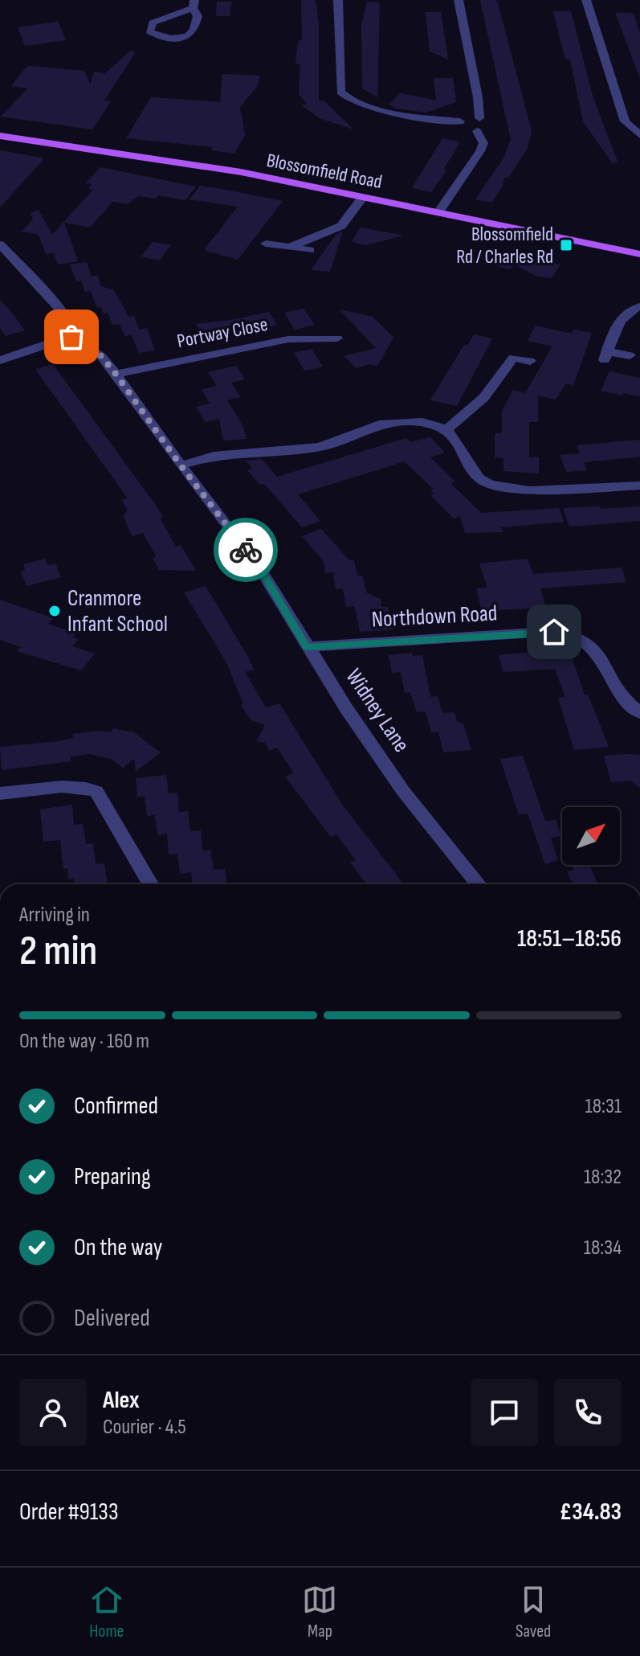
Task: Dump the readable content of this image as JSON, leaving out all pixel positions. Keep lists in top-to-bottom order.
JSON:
{
  "streets": {
    "main road": ["Blossomfield Road"],
    "street": ["Portway Close", "Northdown Road", "Widney Lane"]
  },
  "crossings": [
    ["Portway Close", "Widney Lane"],
    ["Northdown Road", "Widney Lane"]
  ],
  "places": {
    "transit": ["Blossomfield Rd / Charles Rd"],
    "other": ["Cranmore Infant School"]
  },
  "north": "top right",
  "page": {
    "heading": ["2 min", "Arriving in", "18:51–18:56"],
    "panel": [
      "Alex",
      "Courier · 4.5",
      "Order #9133",
      "£34.83"
    ],
    "bar": "On the way · 160 m",
    "list": [
      ["Confirmed", "18:31"],
      ["Preparing", "18:32"],
      ["On the way", "18:34"],
      "Delivered"
    ],
    "tabs": ["Home", "Map", "Saved"]
  }
}
